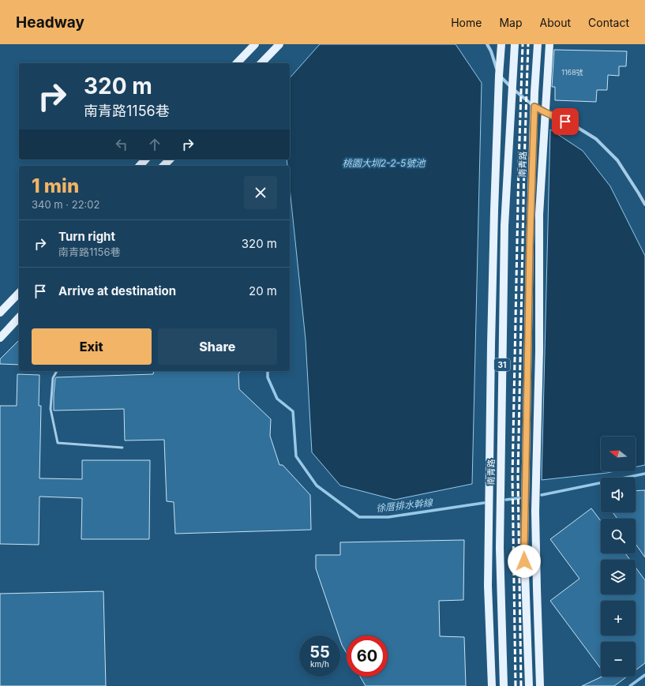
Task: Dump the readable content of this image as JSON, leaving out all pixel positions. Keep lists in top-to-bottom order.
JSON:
{
  "streets": {
    "main road": ["南青路", "31"]
  },
  "crossings": [
    ["南青路", "31"]
  ],
  "water": ["桃園大圳2-2-5號池", "徐厝排水幹線"],
  "house_numbers": ["1168號"],
  "north": "left",
  "page": {
    "header": "Headway",
    "nav": [
      "Home",
      "Map",
      "About",
      "Contact"
    ],
    "turn": ["320 m", "南青路1156巷"],
    "heading": ["1 min", "340 m · 22:02"],
    "list": [
      {
        "name": "Turn right",
        "note": "南青路1156巷",
        "value": "320 m"
      },
      {
        "name": "Arrive at destination",
        "value": "20 m"
      }
    ],
    "buttons": ["Exit", "Share"],
    "map_buttons": ["+", "−"],
    "speed": "55 km/h",
    "limit": "60"
  }
}
